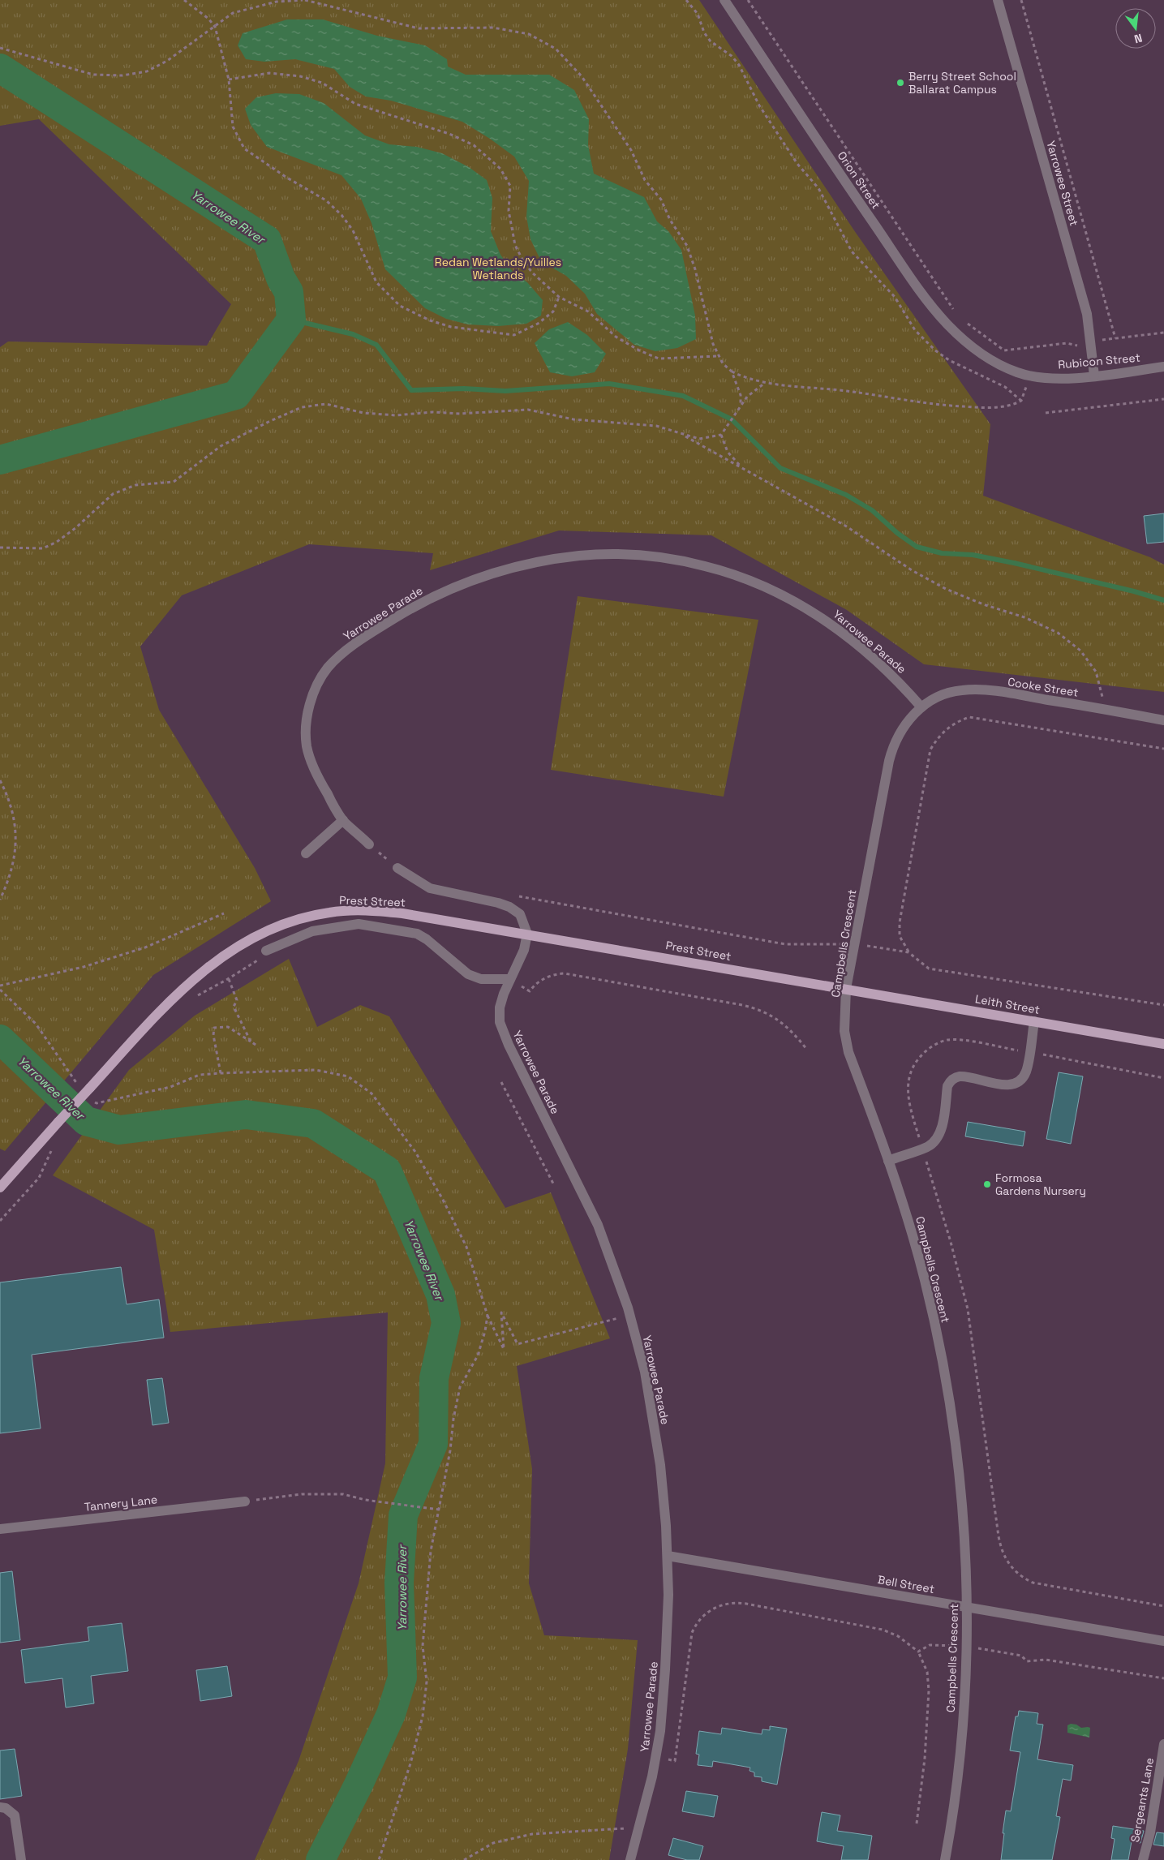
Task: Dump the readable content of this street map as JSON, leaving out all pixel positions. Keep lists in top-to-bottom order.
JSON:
{
  "streets": {
    "main road": ["Prest Street", "Leith Street"],
    "street": [
      "Orion Street",
      "Yarrowee Street",
      "Rubicon Street",
      "Yarrowee Parade",
      "Cooke Street",
      "Campbells Crescent",
      "Tannery Lane",
      "Bell Street",
      "Sergeants Lane"
    ]
  },
  "crossings": [
    ["Orion Street", "Rubicon Street"],
    ["Yarrowee Street", "Rubicon Street"],
    ["Yarrowee Parade", "Cooke Street"],
    ["Yarrowee Parade", "Prest Street"],
    ["Yarrowee Parade", "Campbells Crescent"],
    ["Yarrowee Parade", "Bell Street"],
    ["Cooke Street", "Campbells Crescent"],
    ["Prest Street", "Campbells Crescent"],
    ["Prest Street", "Leith Street"],
    ["Campbells Crescent", "Leith Street"],
    ["Campbells Crescent", "Bell Street"]
  ],
  "water": ["Yarrowee River"],
  "parks": ["Redan Wetlands/Yuilles Wetlands"],
  "places": ["Berry Street School Ballarat Campus", "Formosa Gardens Nursery"],
  "north": "bottom"
}
